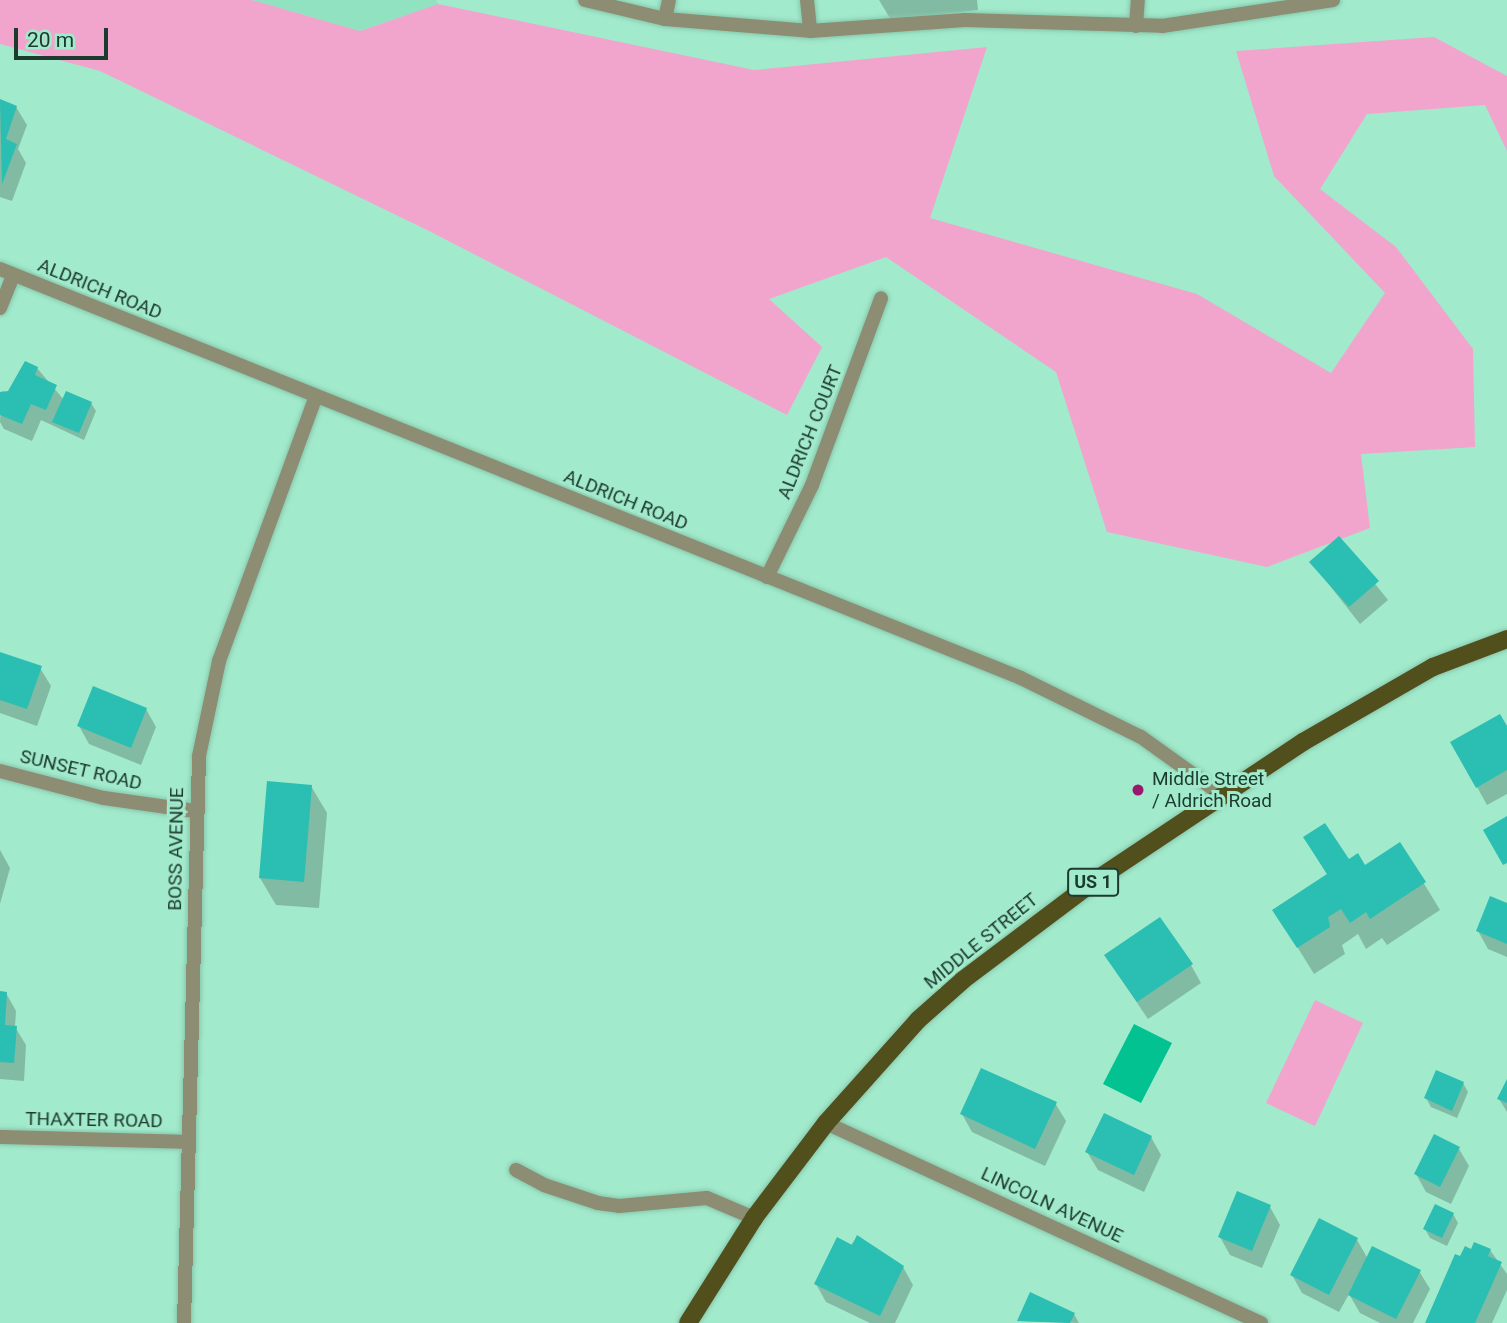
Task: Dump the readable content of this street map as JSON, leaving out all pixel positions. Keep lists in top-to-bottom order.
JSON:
{
  "streets": {
    "main road": ["US 1", "MIDDLE STREET"],
    "street": [
      "ALDRICH ROAD",
      "ALDRICH COURT",
      "SUNSET ROAD",
      "BOSS AVENUE",
      "THAXTER ROAD",
      "LINCOLN AVENUE"
    ]
  },
  "crossings": [
    ["ALDRICH ROAD", "ALDRICH COURT"],
    ["ALDRICH ROAD", "BOSS AVENUE"],
    ["ALDRICH ROAD", "MIDDLE STREET"],
    ["SUNSET ROAD", "BOSS AVENUE"],
    ["BOSS AVENUE", "THAXTER ROAD"],
    ["MIDDLE STREET", "LINCOLN AVENUE"]
  ],
  "places": ["Middle Street / Aldrich Road"],
  "scale_bar": "20 m"
}
